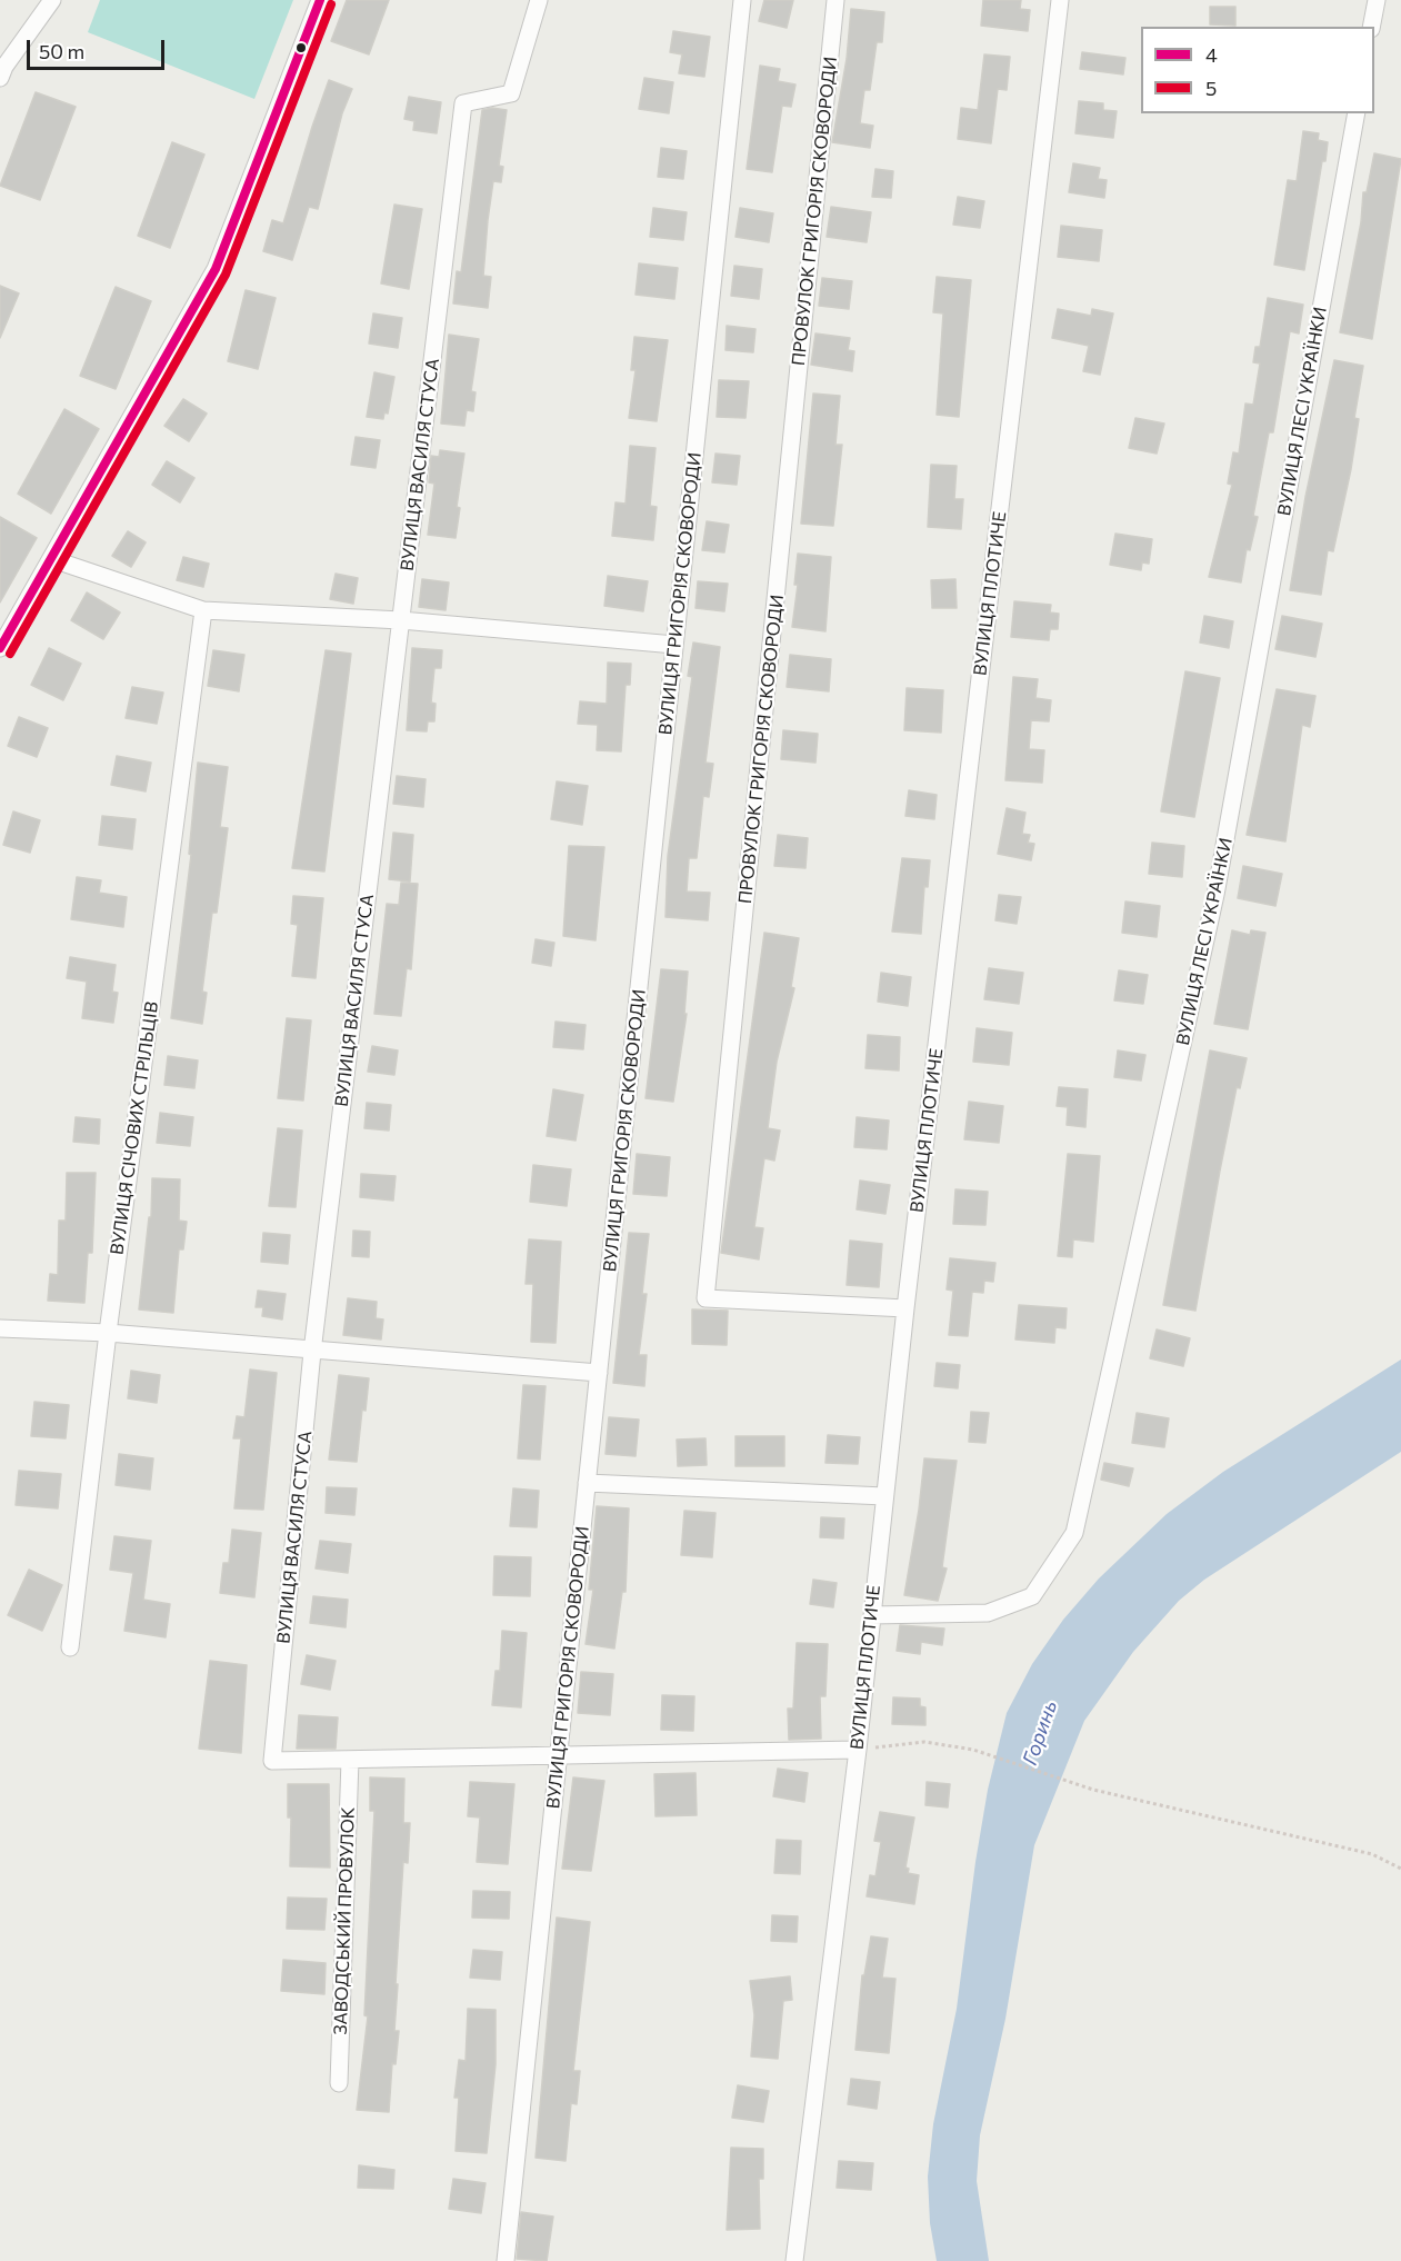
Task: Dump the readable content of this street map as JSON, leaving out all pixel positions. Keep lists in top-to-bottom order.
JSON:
{
  "streets": {
    "street": [
      "ПРОВУЛОК ГРИГОРІЯ СКОВОРОДИ",
      "ВУЛИЦЯ ЛЕСІ УКРАЇНКИ",
      "ВУЛИЦЯ ВАСИЛЯ СТУСА",
      "ВУЛИЦЯ ГРИГОРІЯ СКОВОРОДИ",
      "ВУЛИЦЯ ПЛОТИЧЕ",
      "ВУЛИЦЯ СІЧОВИХ СТРІЛЬЦІВ",
      "ЗАВОДСЬКИЙ ПРОВУЛОК"
    ]
  },
  "crossings": [
    ["ПРОВУЛОК ГРИГОРІЯ СКОВОРОДИ", "ВУЛИЦЯ ПЛОТИЧЕ"],
    ["ВУЛИЦЯ ЛЕСІ УКРАЇНКИ", "ВУЛИЦЯ ПЛОТИЧЕ"],
    ["ВУЛИЦЯ ВАСИЛЯ СТУСА", "ВУЛИЦЯ ГРИГОРІЯ СКОВОРОДИ"],
    ["ВУЛИЦЯ ВАСИЛЯ СТУСА", "ВУЛИЦЯ ПЛОТИЧЕ"],
    ["ВУЛИЦЯ ВАСИЛЯ СТУСА", "ЗАВОДСЬКИЙ ПРОВУЛОК"]
  ],
  "water": ["Горинь"],
  "lines": ["transit line 4", "transit line 5"],
  "legend": ["4", "5"],
  "scale_bar": "50 m"
}
